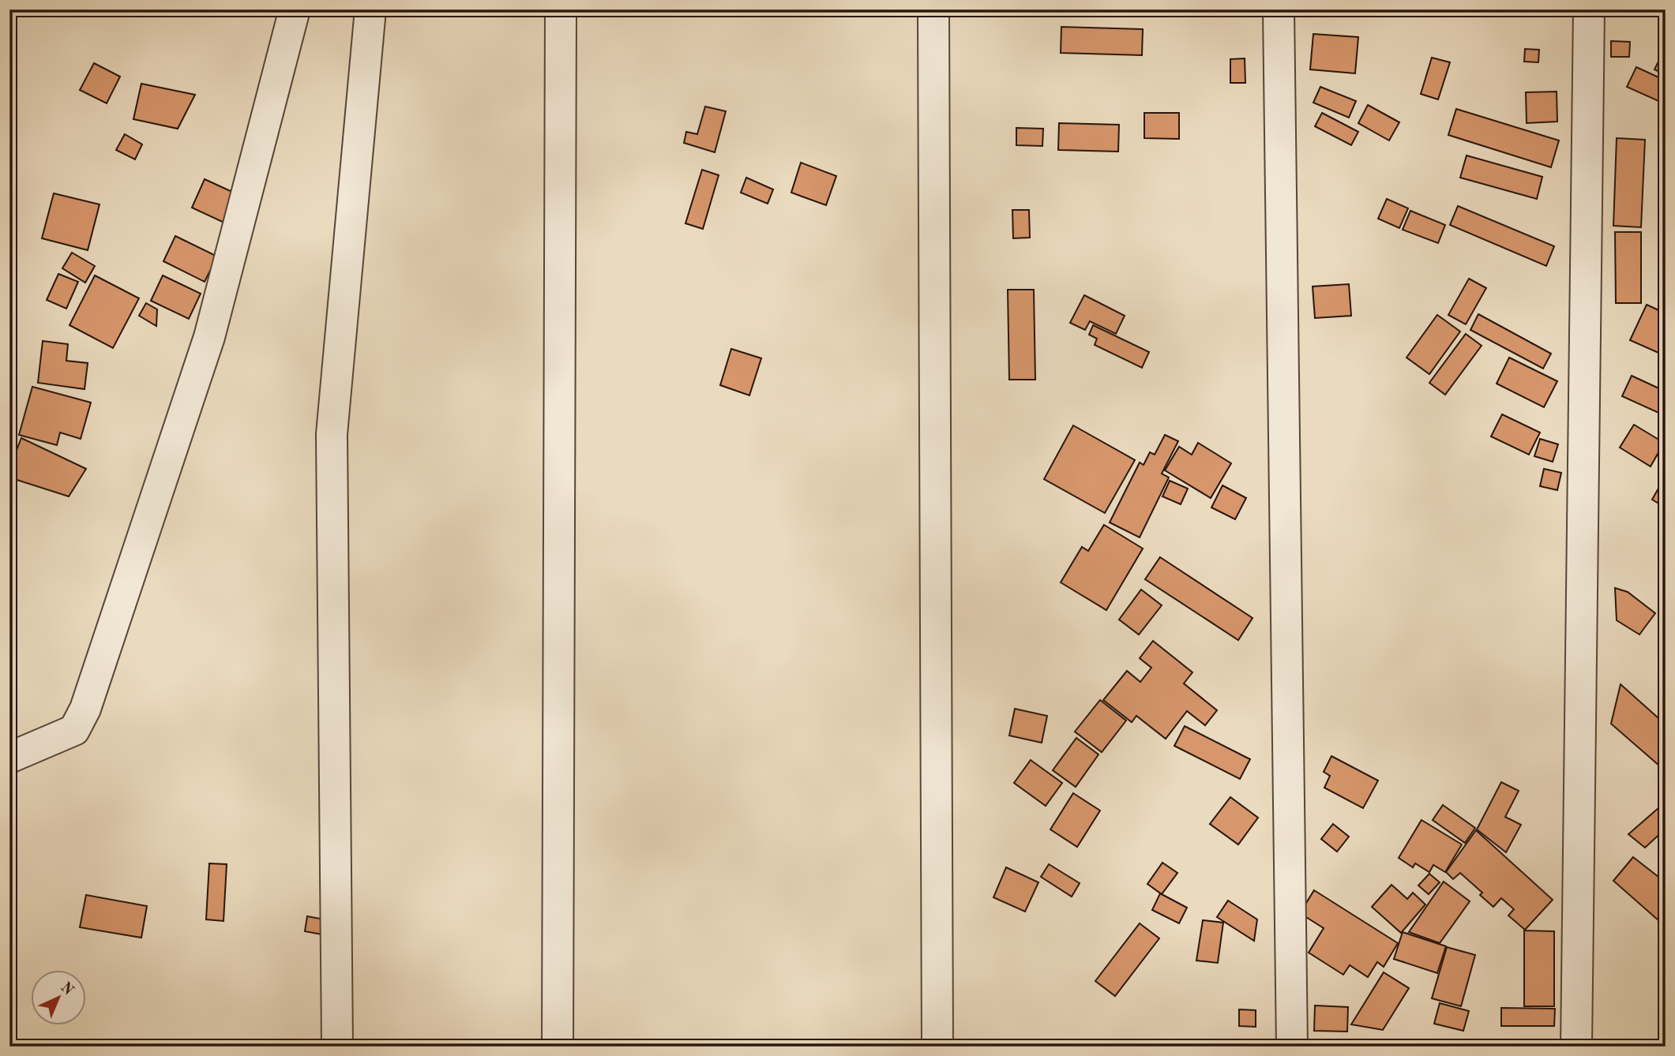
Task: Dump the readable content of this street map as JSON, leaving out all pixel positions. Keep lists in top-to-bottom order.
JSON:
{
  "north": "top right"
}
